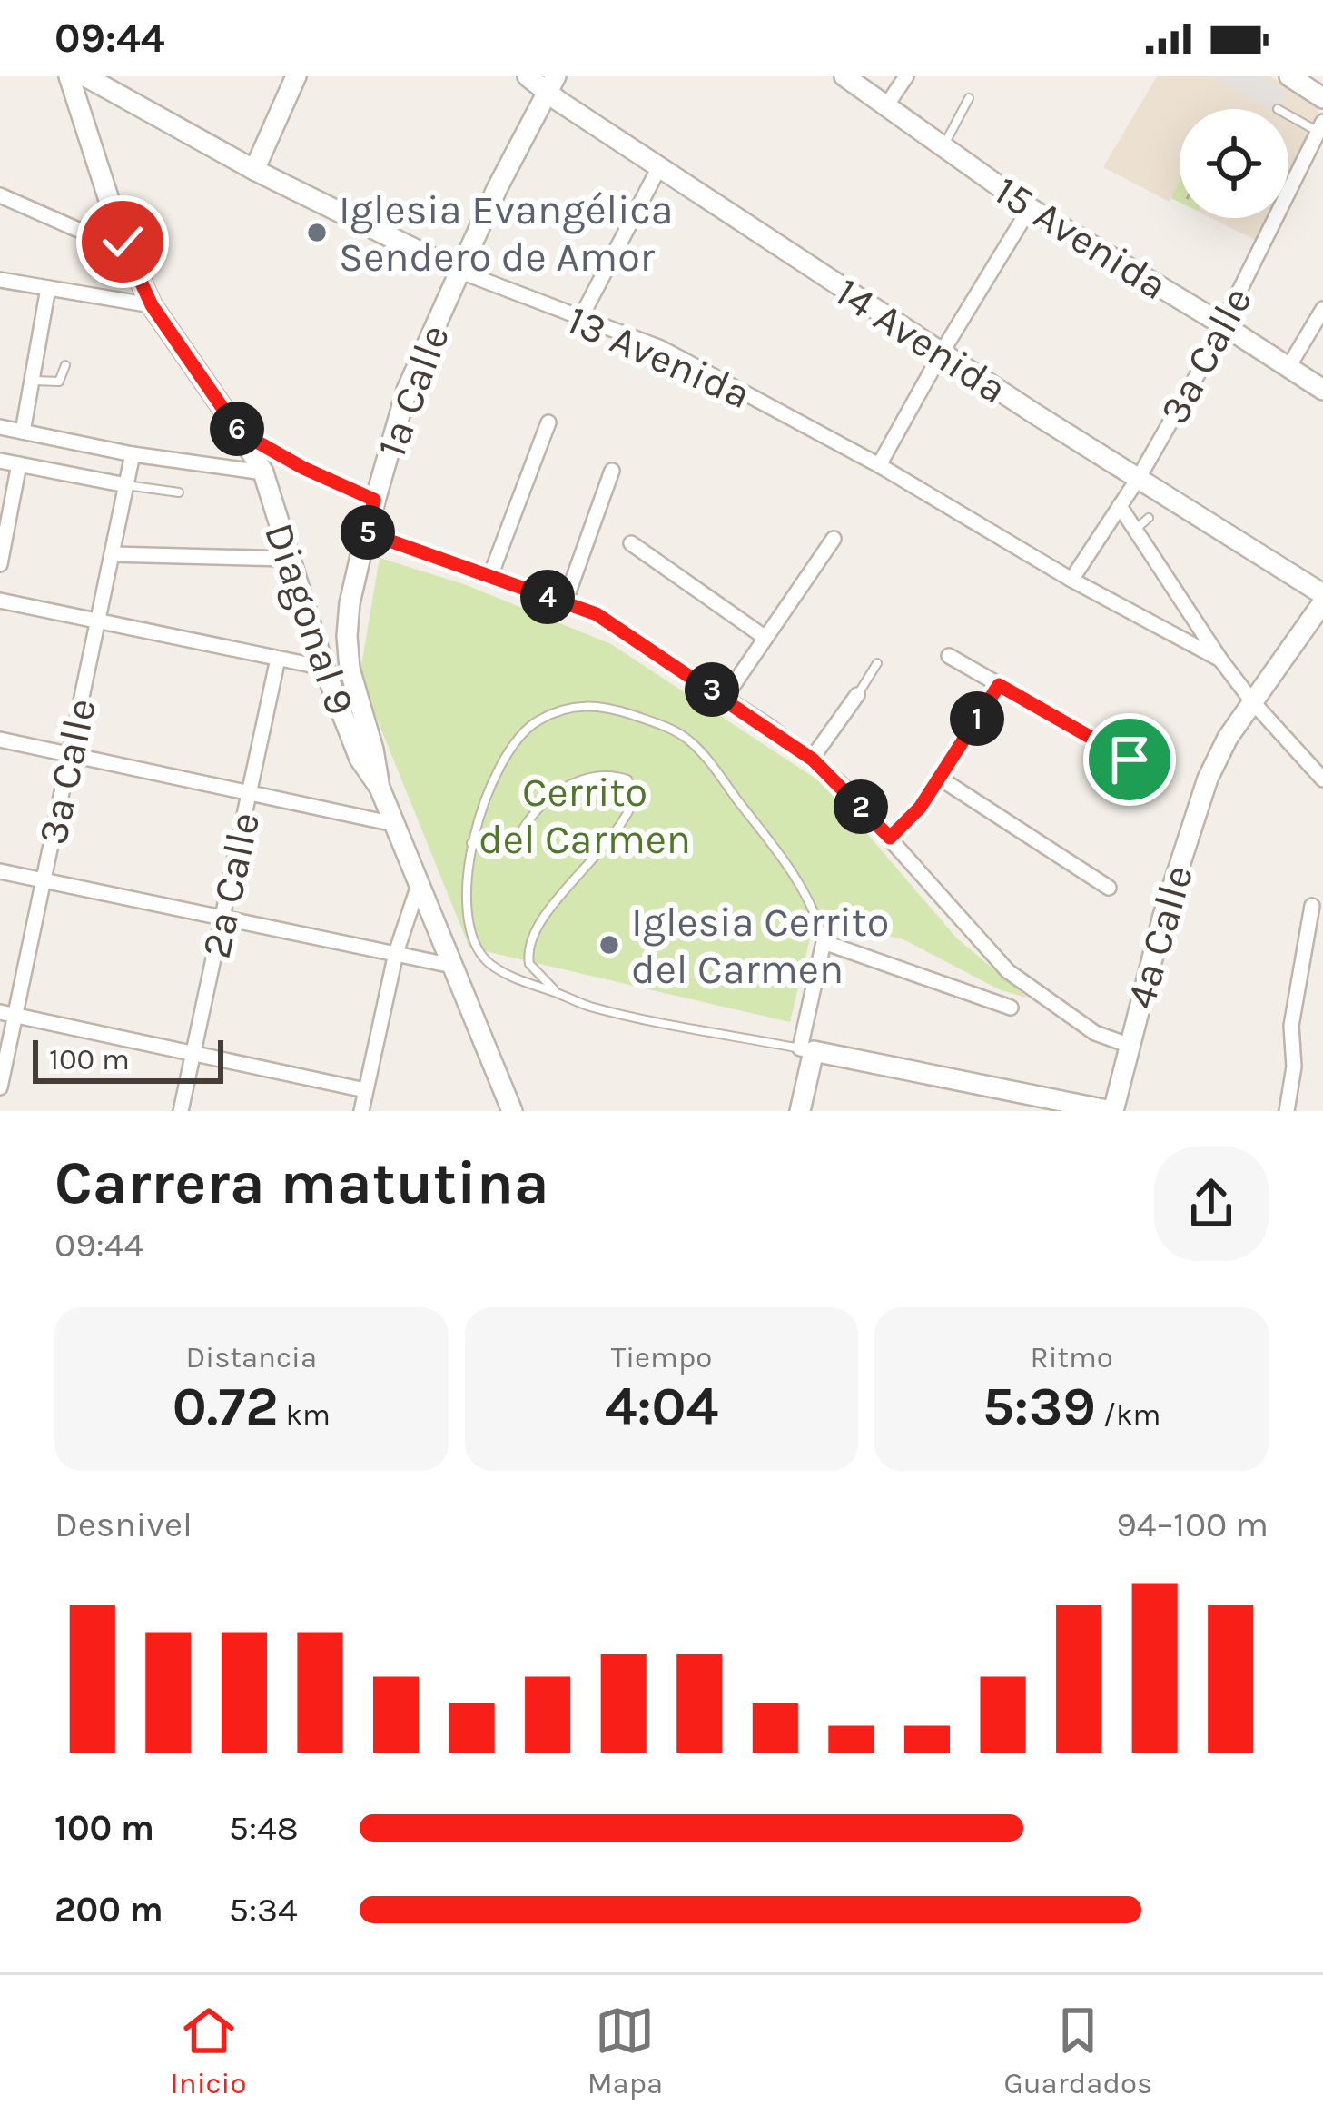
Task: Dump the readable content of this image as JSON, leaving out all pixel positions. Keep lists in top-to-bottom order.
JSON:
{
  "streets": {
    "street": [
      "15 Avenida",
      "14 Avenida",
      "3a Calle",
      "13 Avenida",
      "1a Calle",
      "Diagonal 9",
      "2a Calle",
      "4a Calle"
    ]
  },
  "crossings": [
    ["15 Avenida", "3a Calle"],
    ["14 Avenida", "3a Calle"],
    ["14 Avenida", "1a Calle"],
    ["14 Avenida", "4a Calle"],
    ["3a Calle", "13 Avenida"],
    ["13 Avenida", "1a Calle"],
    ["1a Calle", "Diagonal 9"]
  ],
  "parks": ["Cerrito del Carmen"],
  "places": ["Iglesia Evangélica Sendero de Amor", "Iglesia Cerrito del Carmen"],
  "scale_bar": "100 m",
  "page": {
    "status": "09:44",
    "pins": [
      "6",
      "5",
      "4",
      "3",
      "1",
      "2"
    ],
    "scale": "100 m",
    "heading": ["Carrera matutina", "09:44"],
    "stats": [
      ["Distancia", "0.72 km"],
      ["Tiempo", "4:04"],
      ["Ritmo", "5:39 /km"]
    ],
    "chart": ["Desnivel", "94–100 m"],
    "list": [
      {
        "name": "100 m",
        "note": "5:48"
      },
      {
        "name": "200 m",
        "note": "5:34"
      }
    ],
    "tabs": ["Inicio", "Mapa", "Guardados"]
  }
}
